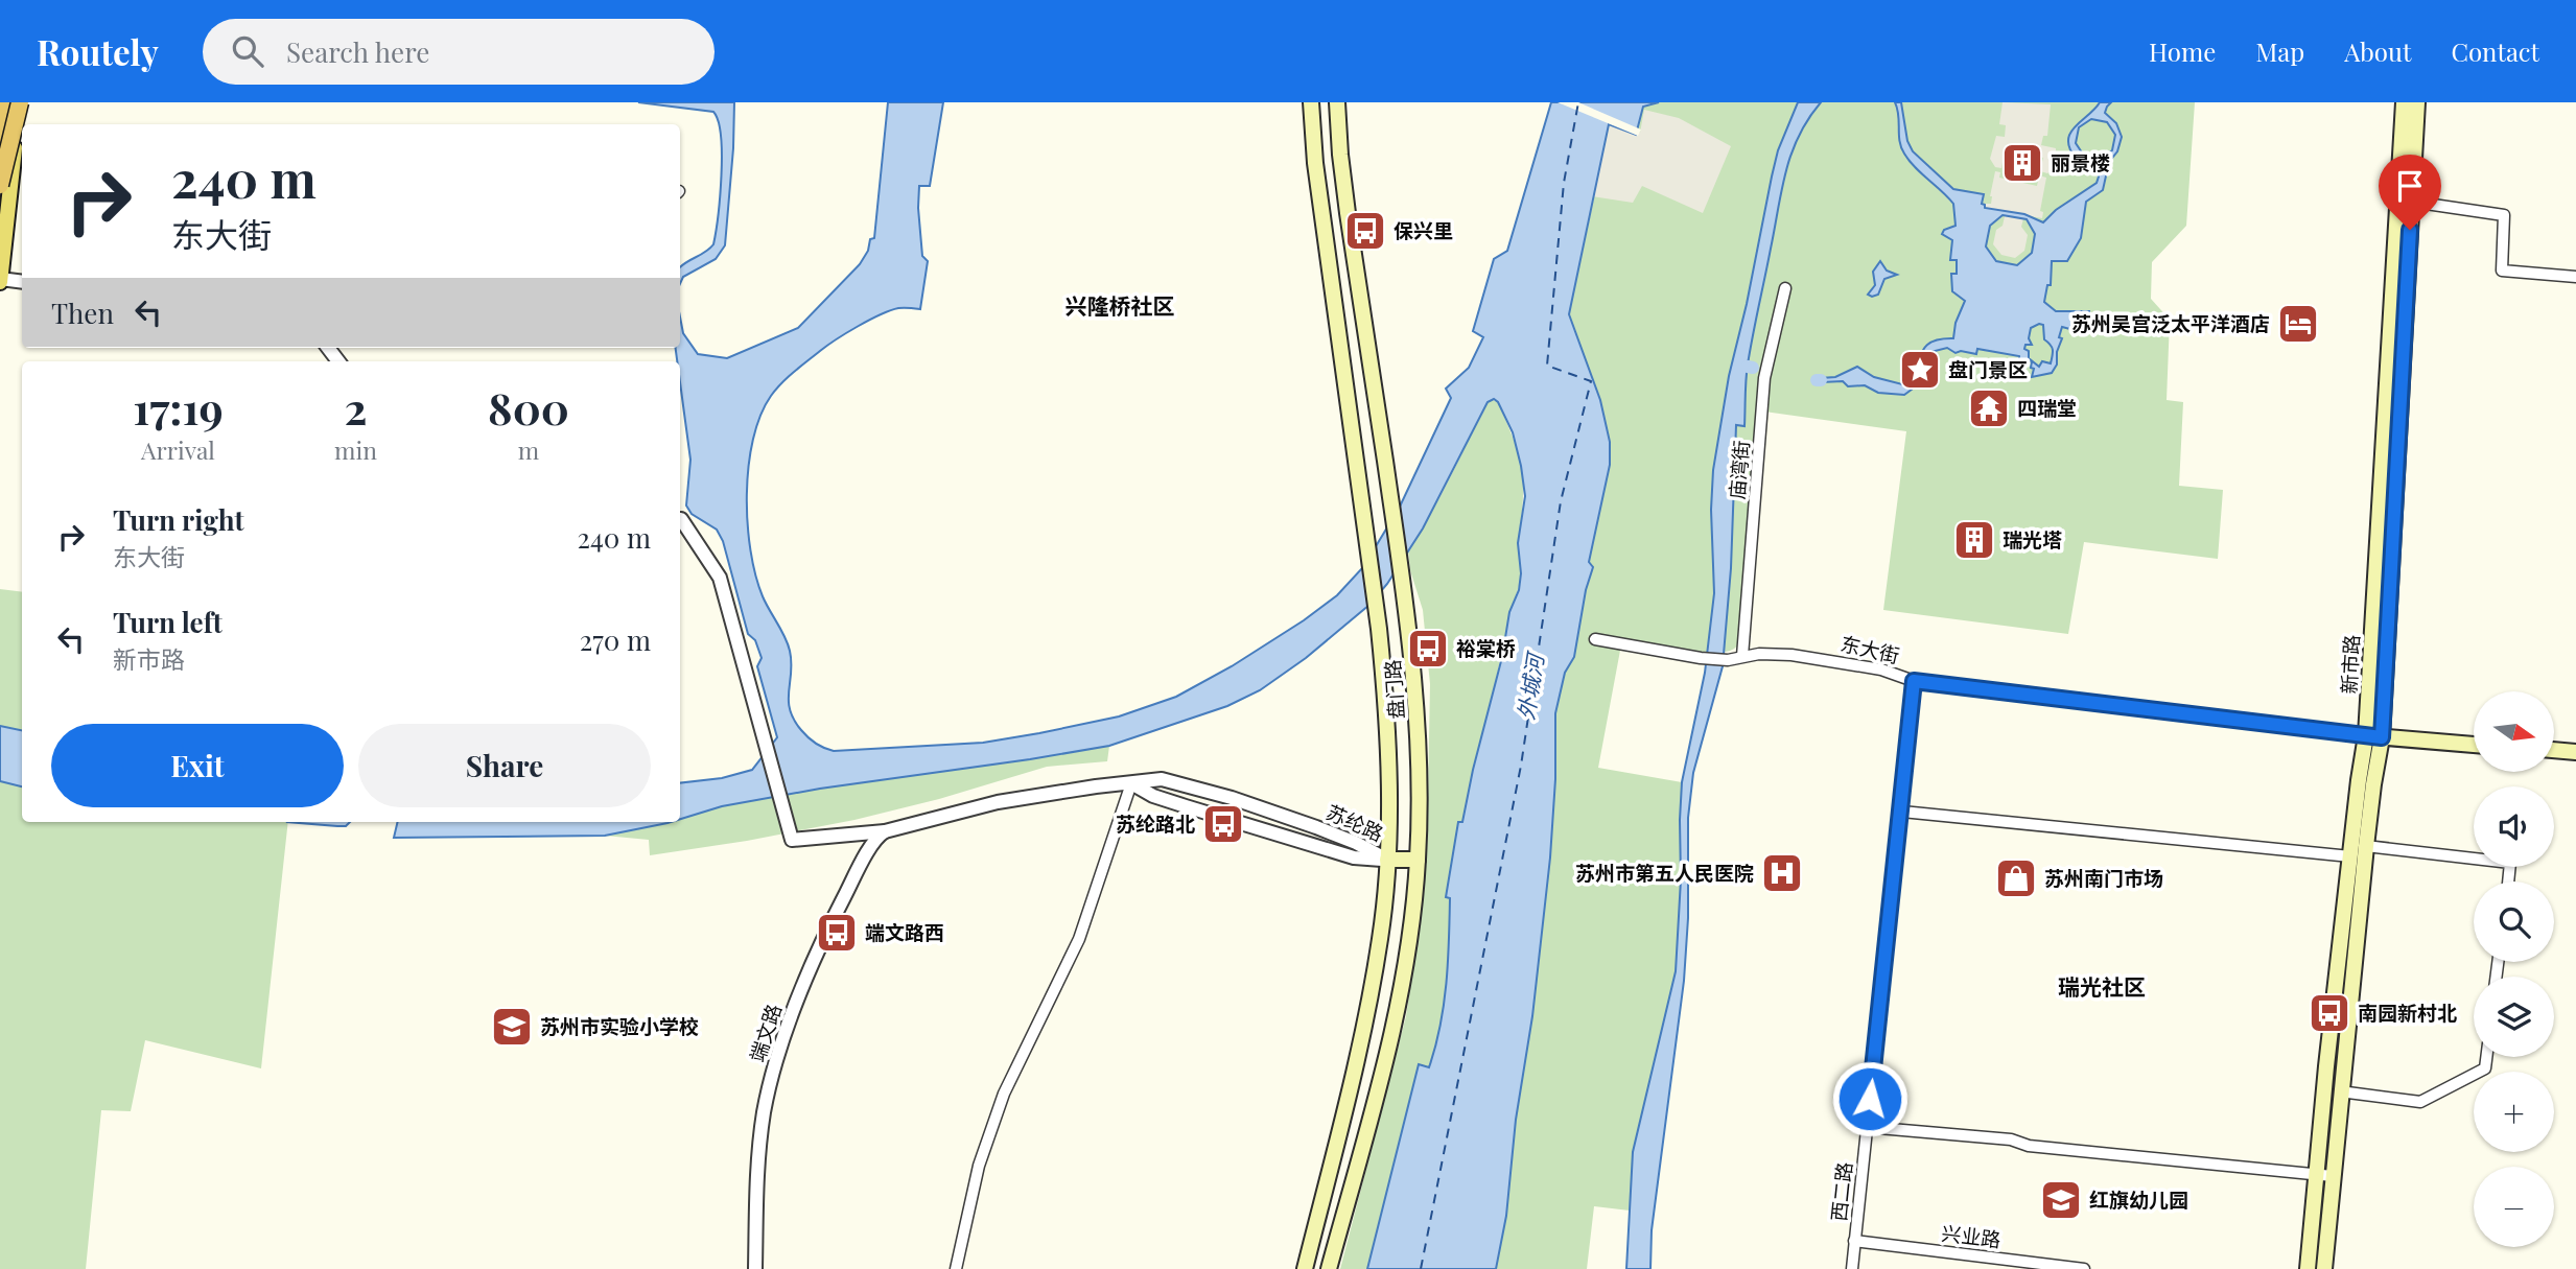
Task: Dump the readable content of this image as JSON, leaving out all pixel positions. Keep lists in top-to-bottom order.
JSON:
{
  "streets": {
    "main road": ["东大街", "新市路", "盘门路"],
    "street": [
      "庙湾街",
      "苏纶路",
      "端文路",
      "西二路",
      "兴业路"
    ]
  },
  "crossings": [
    ["庙湾街", "东大街"],
    ["东大街", "新市路"],
    ["东大街", "西二路"],
    ["盘门路", "苏纶路"],
    ["苏纶路", "端文路"],
    ["西二路", "兴业路"]
  ],
  "districts": ["兴隆桥社区", "瑞光社区"],
  "water": ["外城河"],
  "places": {
    "building": ["丽景楼", "瑞光塔"],
    "bus stop": [
      "保兴里",
      "裕棠桥",
      "苏纶路北",
      "端文路西",
      "南园新村北"
    ],
    "hotel": ["苏州吴宫泛太平洋酒店"],
    "place": ["盘门景区"],
    "temple": ["四瑞堂"],
    "hospital": ["苏州市第五人民医院"],
    "shop": ["苏州南门市场"],
    "school or university": ["苏州市实验小学校", "红旗幼儿园"]
  },
  "north": "right",
  "page": {
    "header": "Routely",
    "search": "Search here",
    "nav": [
      "Home",
      "Map",
      "About",
      "Contact"
    ],
    "turn": ["240 m", "东大街"],
    "then": "Then",
    "eta": [
      "17:19",
      "Arrival",
      "2",
      "min",
      "800",
      "m"
    ],
    "list": [
      {
        "name": "Turn right",
        "note": "东大街",
        "value": "240 m"
      },
      {
        "name": "Turn left",
        "note": "新市路",
        "value": "270 m"
      }
    ],
    "map_buttons": ["+", "−"],
    "buttons": ["Exit", "Share"]
  }
}
